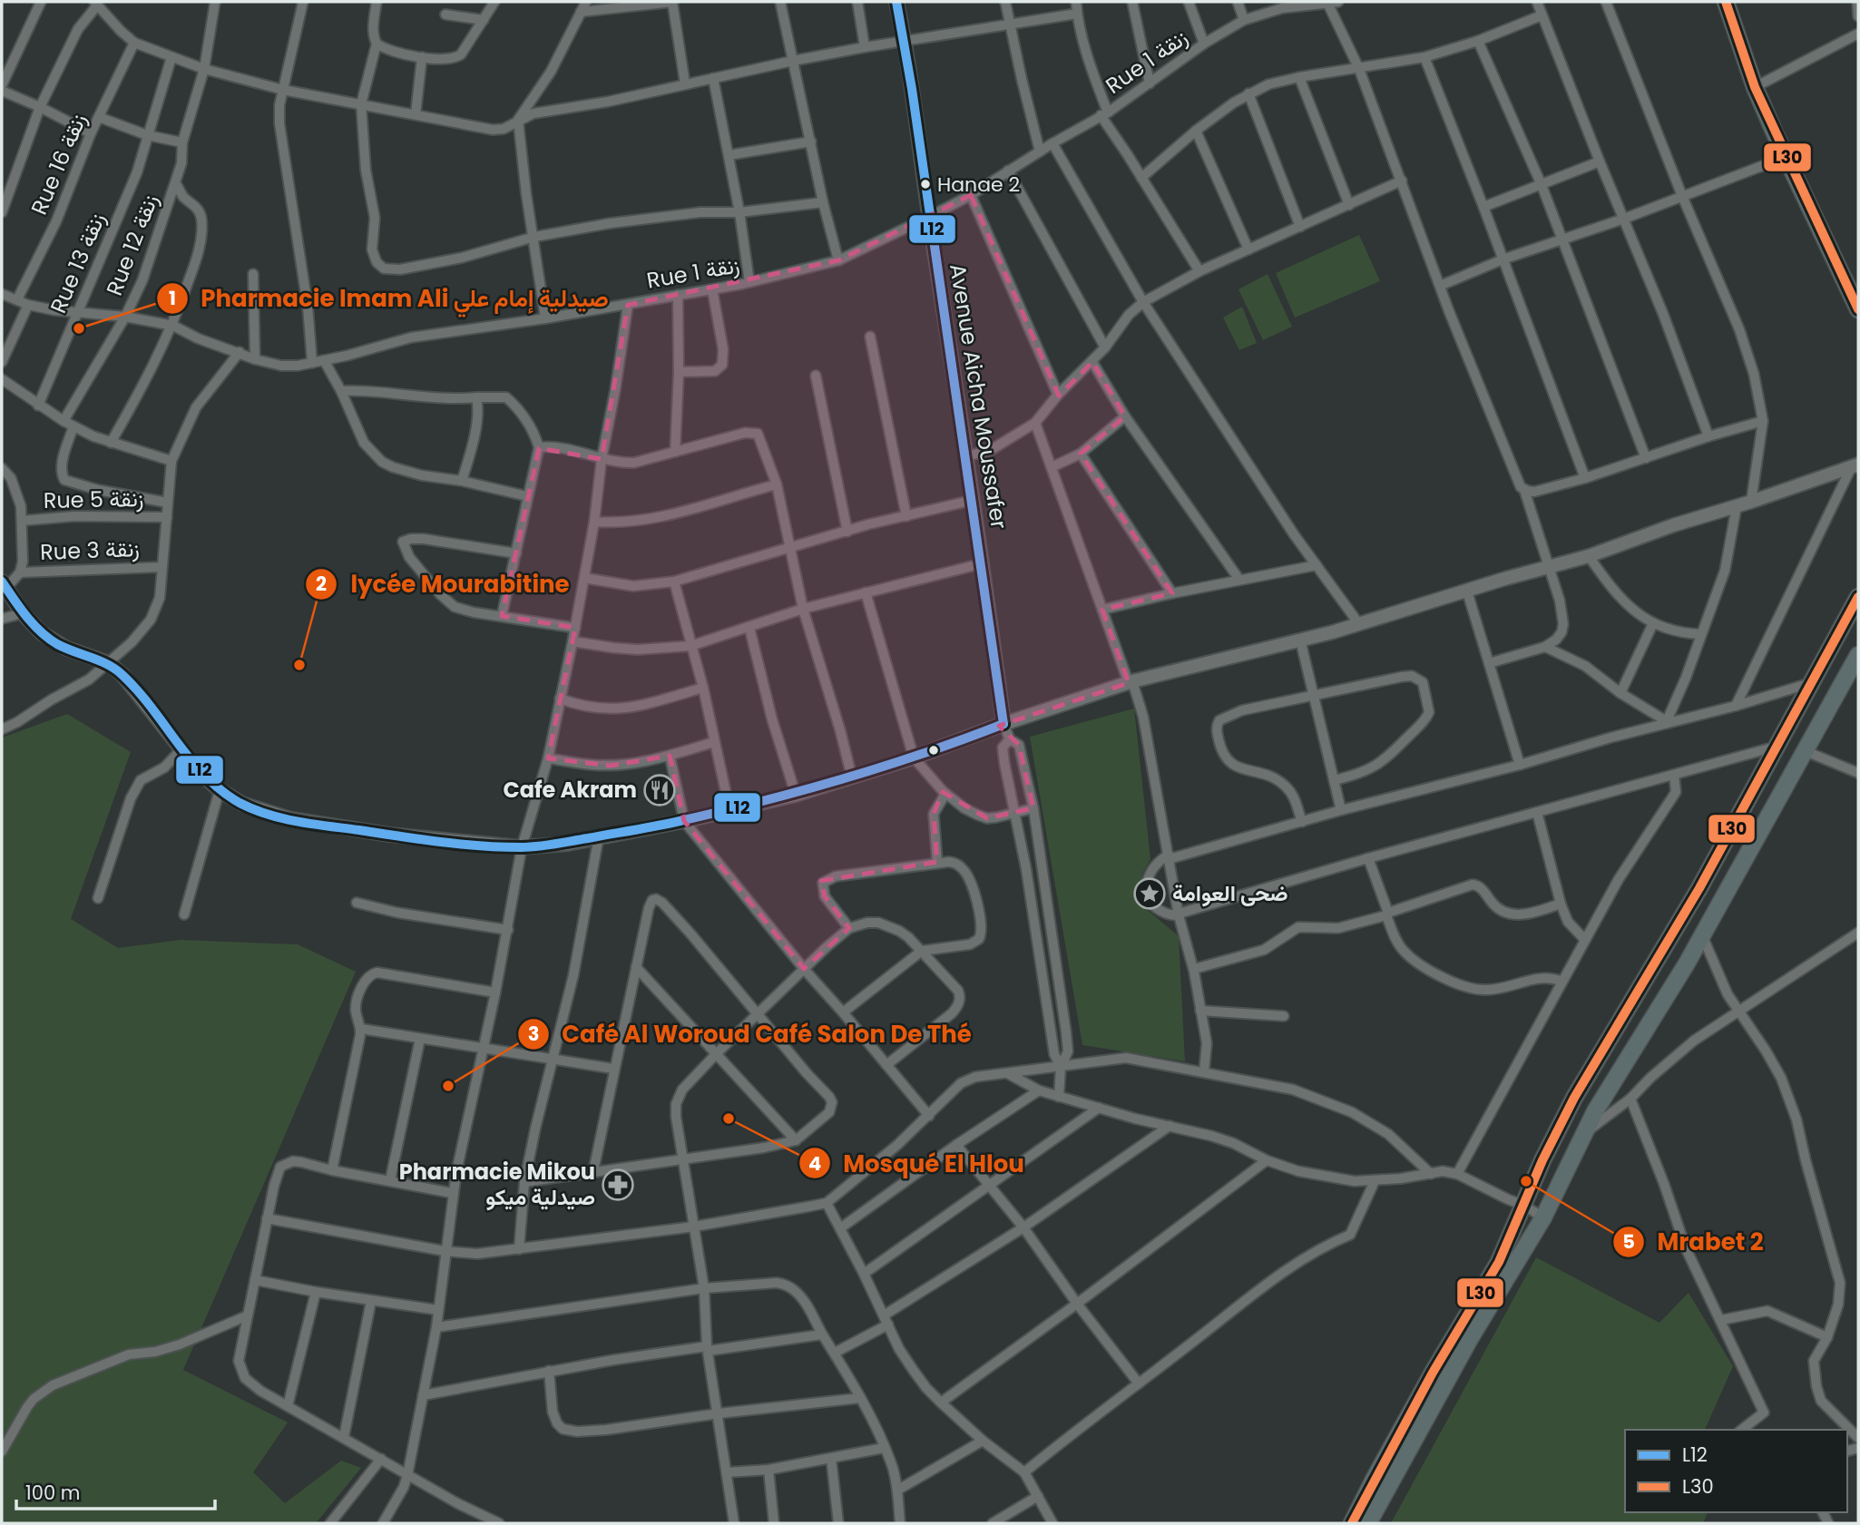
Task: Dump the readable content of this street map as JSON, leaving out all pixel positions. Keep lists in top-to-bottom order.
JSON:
{
  "streets": {
    "street": [
      "Rue 1 زنقة",
      "Rue 16 زنقة",
      "Rue 12 زنقة",
      "Rue 13 زنقة",
      "Avenue Aicha Moussafer",
      "Rue 5 زنقة",
      "Rue 3 زنقة"
    ]
  },
  "crossings": [
    ["Rue 1 زنقة", "Rue 16 زنقة"],
    ["Rue 1 زنقة", "Rue 12 زنقة"],
    ["Rue 1 زنقة", "Rue 13 زنقة"],
    ["Rue 1 زنقة", "Avenue Aicha Moussafer"]
  ],
  "places": {
    "other": [
      "Hanae 2",
      "Pharmacie Imam Ali صيدلية إمام علي",
      "lycée Mourabitine",
      "Café Al Woroud Café Salon De Thé",
      "Mosqué El Hlou",
      "Mrabet 2"
    ],
    "restaurant": ["Cafe Akram"],
    "place": ["ضحى العوامة"],
    "pharmacy": ["Pharmacie Mikou صيدلية ميكو"]
  },
  "lines": ["transit line L12", "transit line L30"],
  "legend": ["L12", "L30"],
  "scale_bar": "100 m"
}
